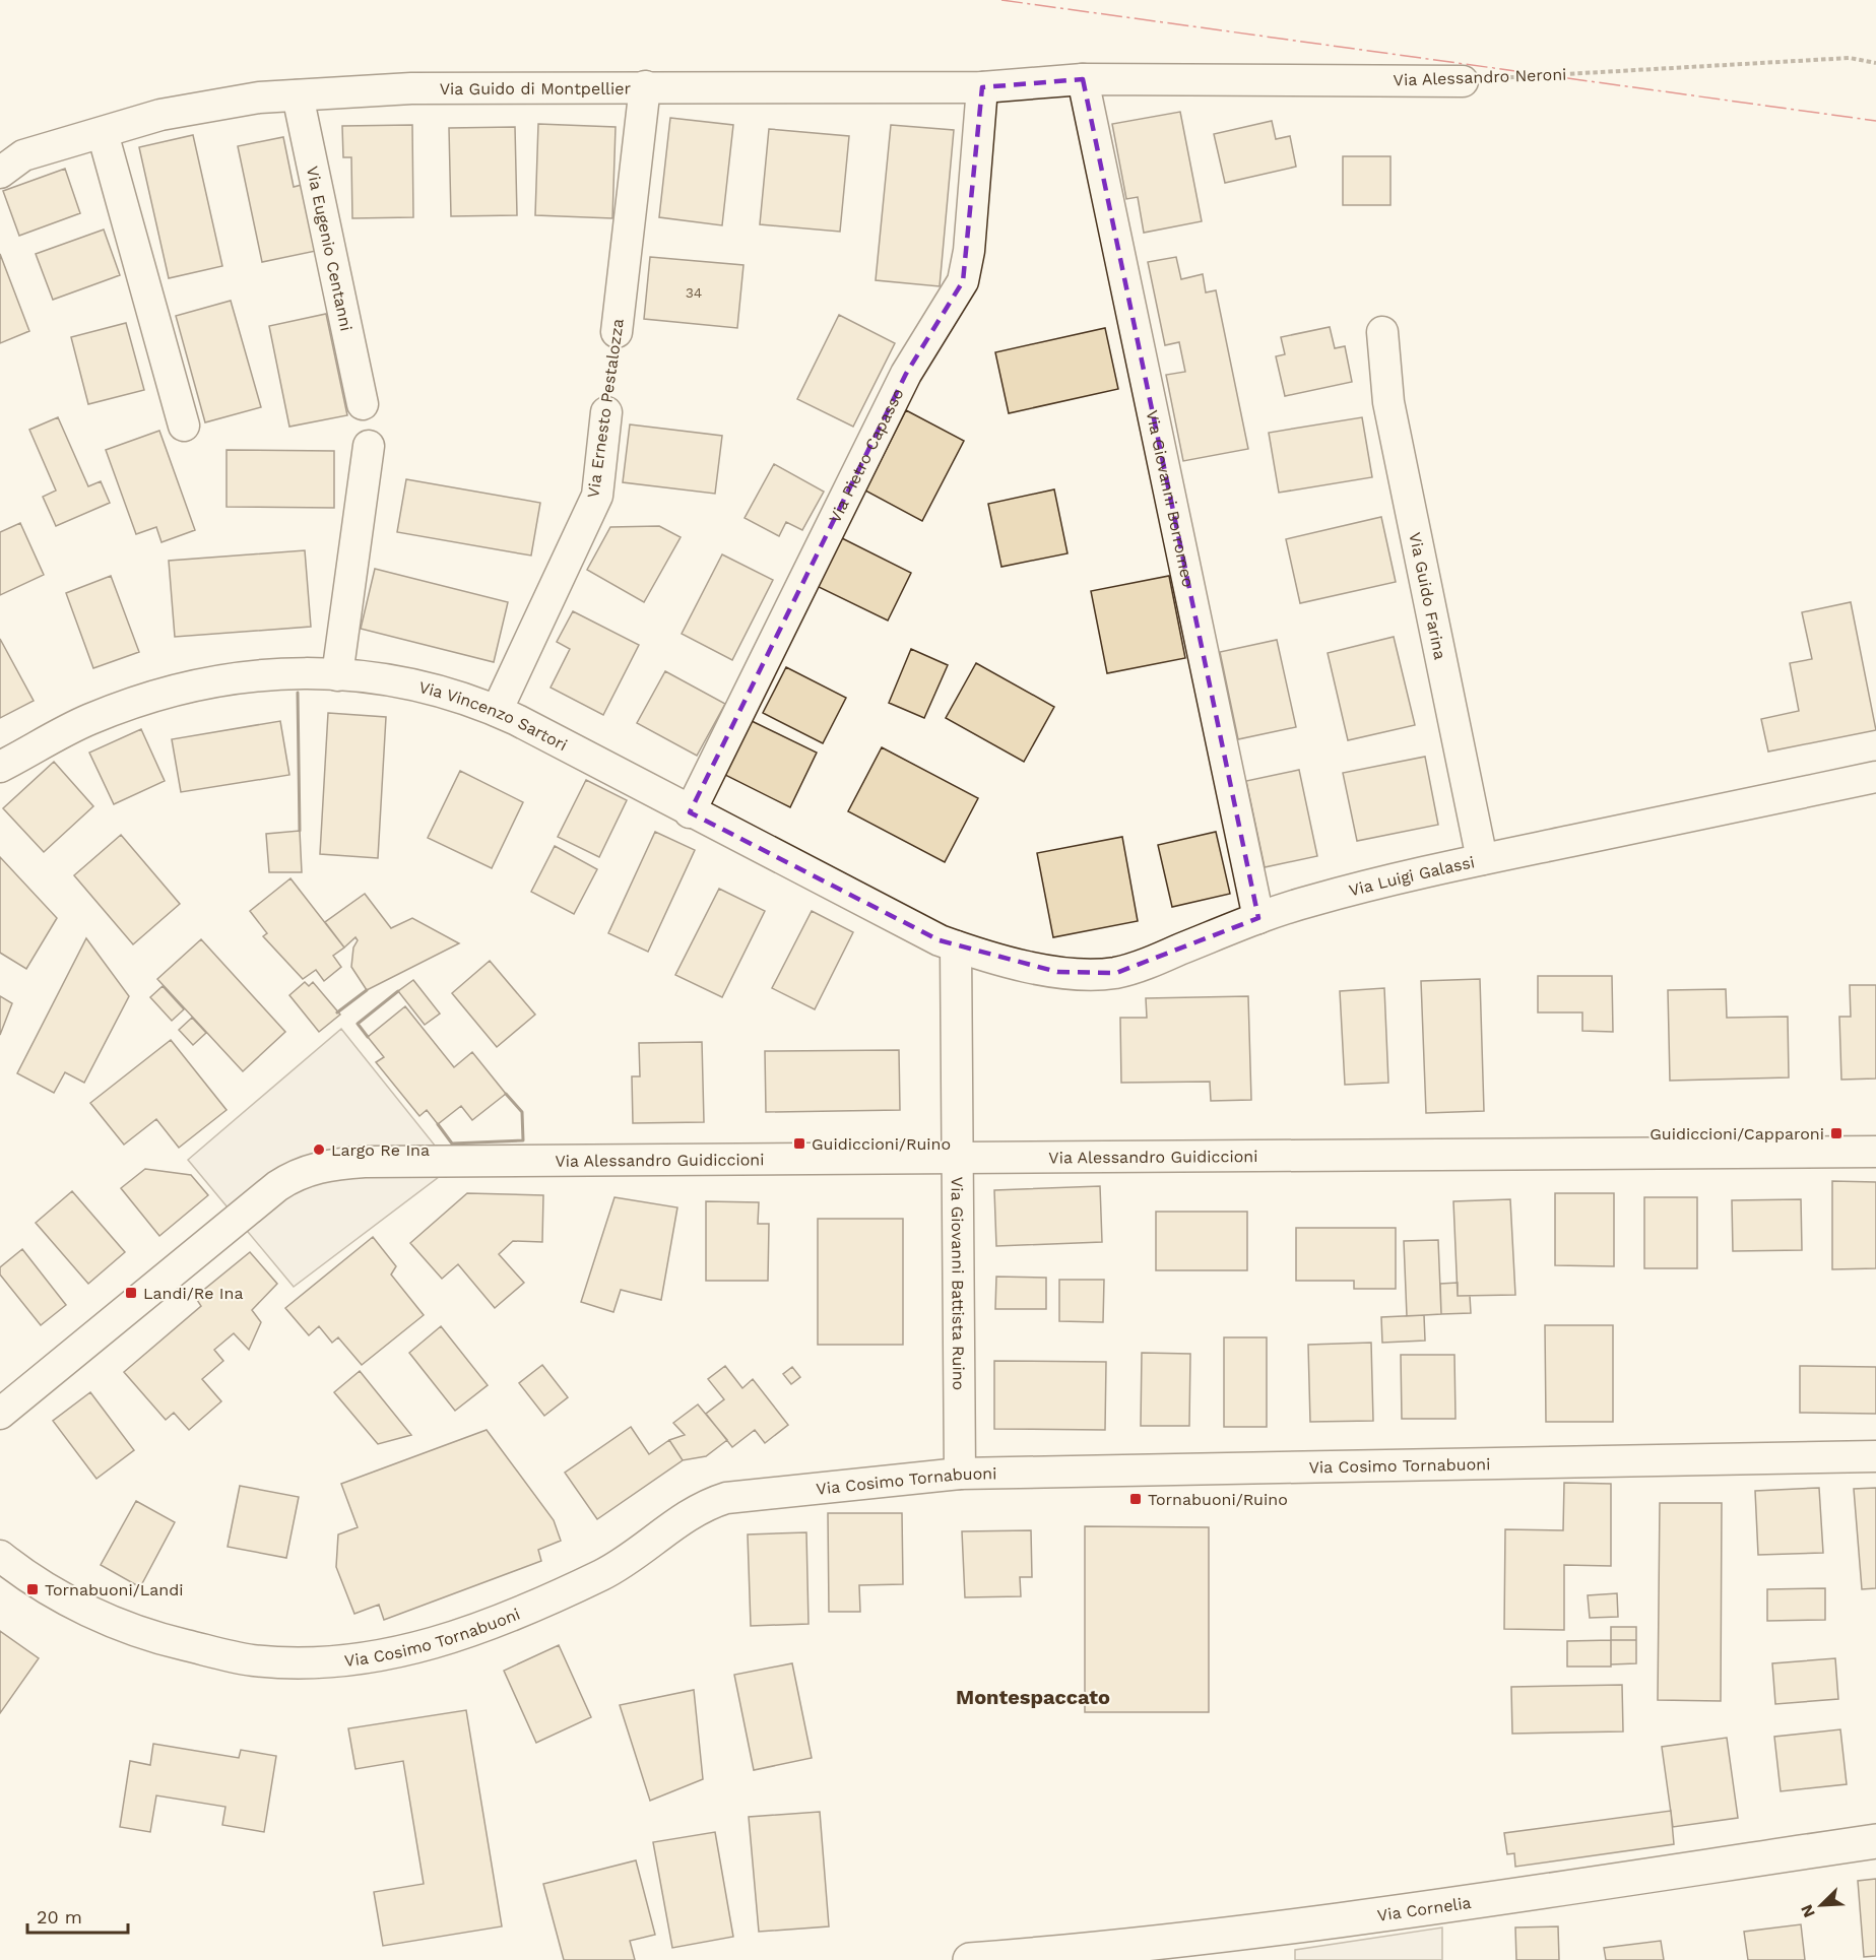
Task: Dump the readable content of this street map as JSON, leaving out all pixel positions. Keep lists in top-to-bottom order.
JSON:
{
  "streets": {
    "street": [
      "Via Alessandro Neroni",
      "Via Guido di Montpellier",
      "Via Eugenio Centanni",
      "Via Ernesto Pestalozza",
      "Via Pietro Capasso",
      "Via Giovanni Borromeo",
      "Via Guido Farina",
      "Via Vincenzo Sartori",
      "Via Luigi Galassi",
      "Via Alessandro Guidiccioni",
      "Via Giovanni Battista Ruino",
      "Via Cosimo Tornabuoni",
      "Via Cornelia"
    ]
  },
  "crossings": [
    ["Via Alessandro Neroni", "Via Guido di Montpellier"],
    ["Via Alessandro Neroni", "Via Giovanni Borromeo"],
    ["Via Guido di Montpellier", "Via Eugenio Centanni"],
    ["Via Guido di Montpellier", "Via Ernesto Pestalozza"],
    ["Via Guido di Montpellier", "Via Pietro Capasso"],
    ["Via Guido di Montpellier", "Via Giovanni Borromeo"],
    ["Via Ernesto Pestalozza", "Via Vincenzo Sartori"],
    ["Via Pietro Capasso", "Via Vincenzo Sartori"],
    ["Via Giovanni Borromeo", "Via Luigi Galassi"],
    ["Via Guido Farina", "Via Luigi Galassi"],
    ["Via Vincenzo Sartori", "Via Luigi Galassi"],
    ["Via Vincenzo Sartori", "Via Giovanni Battista Ruino"],
    ["Via Luigi Galassi", "Via Giovanni Battista Ruino"],
    ["Via Alessandro Guidiccioni", "Via Giovanni Battista Ruino"],
    ["Via Giovanni Battista Ruino", "Via Cosimo Tornabuoni"]
  ],
  "districts": ["Montespaccato"],
  "places": {
    "transit": [
      "Guidiccioni/Capparoni",
      "Guidiccioni/Ruino",
      "Landi/Re Ina",
      "Tornabuoni/Ruino",
      "Tornabuoni/Landi"
    ],
    "other": ["Largo Re Ina"]
  },
  "house_numbers": ["34"],
  "scale_bar": "20 m",
  "north": "bottom left"
}
